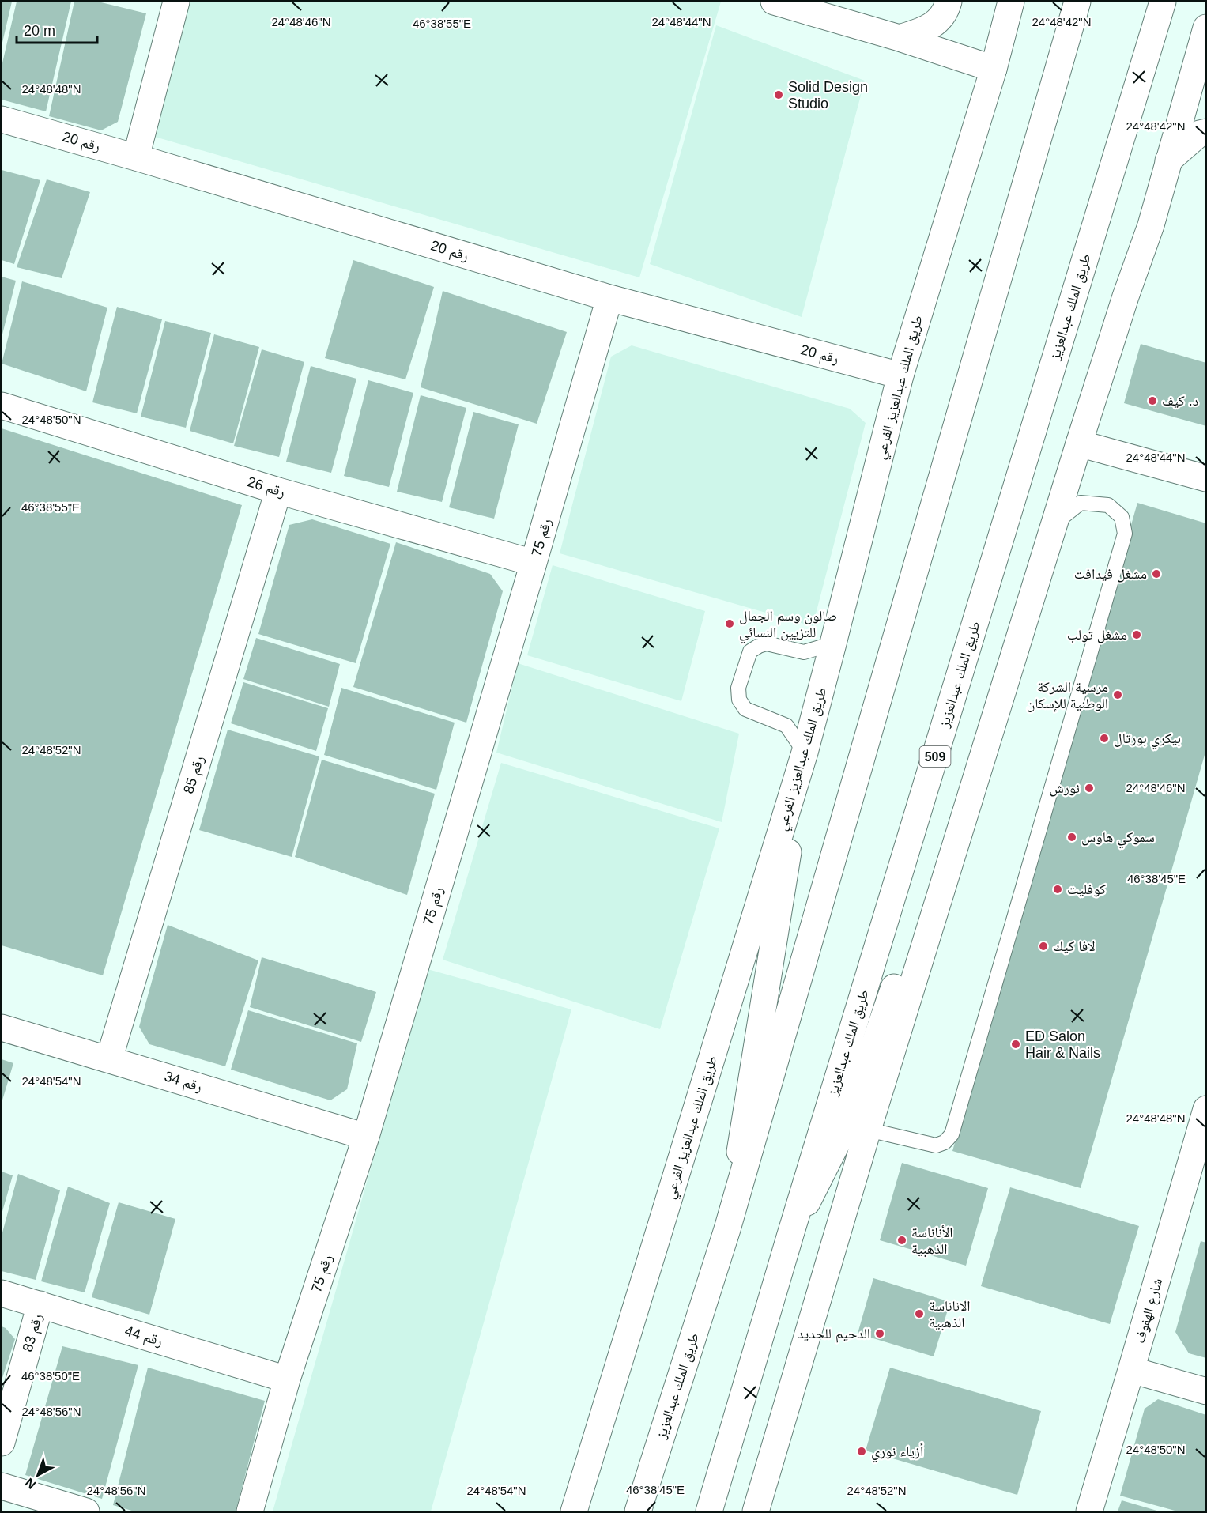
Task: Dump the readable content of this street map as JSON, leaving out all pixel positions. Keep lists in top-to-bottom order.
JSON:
{
  "streets": {
    "main road": [
      "رقم 20",
      "طريق الملك عبدالعزيز",
      "طريق الملك عبدالعزيز الفرعي",
      "رقم 26",
      "رقم 75",
      "509",
      "رقم 85",
      "رقم 34",
      "شارع الهفوف",
      "رقم 83",
      "رقم 44"
    ]
  },
  "crossings": [
    ["رقم 20", "طريق الملك عبدالعزيز الفرعي"],
    ["رقم 20", "رقم 75"],
    ["رقم 26", "رقم 75"],
    ["رقم 26", "رقم 85"],
    ["رقم 75", "رقم 34"],
    ["رقم 75", "رقم 44"],
    ["رقم 85", "رقم 34"],
    ["رقم 83", "رقم 44"]
  ],
  "places": [
    "Solid Design Studio",
    "د. كيف",
    "مشغل فيدافت",
    "صالون وسم الجمال للتزيين النسائي",
    "مشغل تولب",
    "مرسية الشركة الوطنية للإسكان",
    "بيكري بورتال",
    "نورش",
    "سموكي هاوس",
    "كوفليت",
    "لافا كيك",
    "ED Salon Hair & Nails",
    "الأناناسة الذهبية",
    "الاناناسة الذهبية",
    "الدحيم للحديد",
    "أزياء نوري"
  ],
  "scale_bar": "20 m",
  "north": "bottom left",
  "coordinates": [
    "24°48'42\"N",
    "24°48'46\"N",
    "24°48'44\"N",
    "46°38'55\"E",
    "24°48'48\"N",
    "24°48'50\"N",
    "24°48'52\"N",
    "46°38'45\"E",
    "24°48'54\"N",
    "46°38'50\"E",
    "24°48'56\"N"
  ]
}
